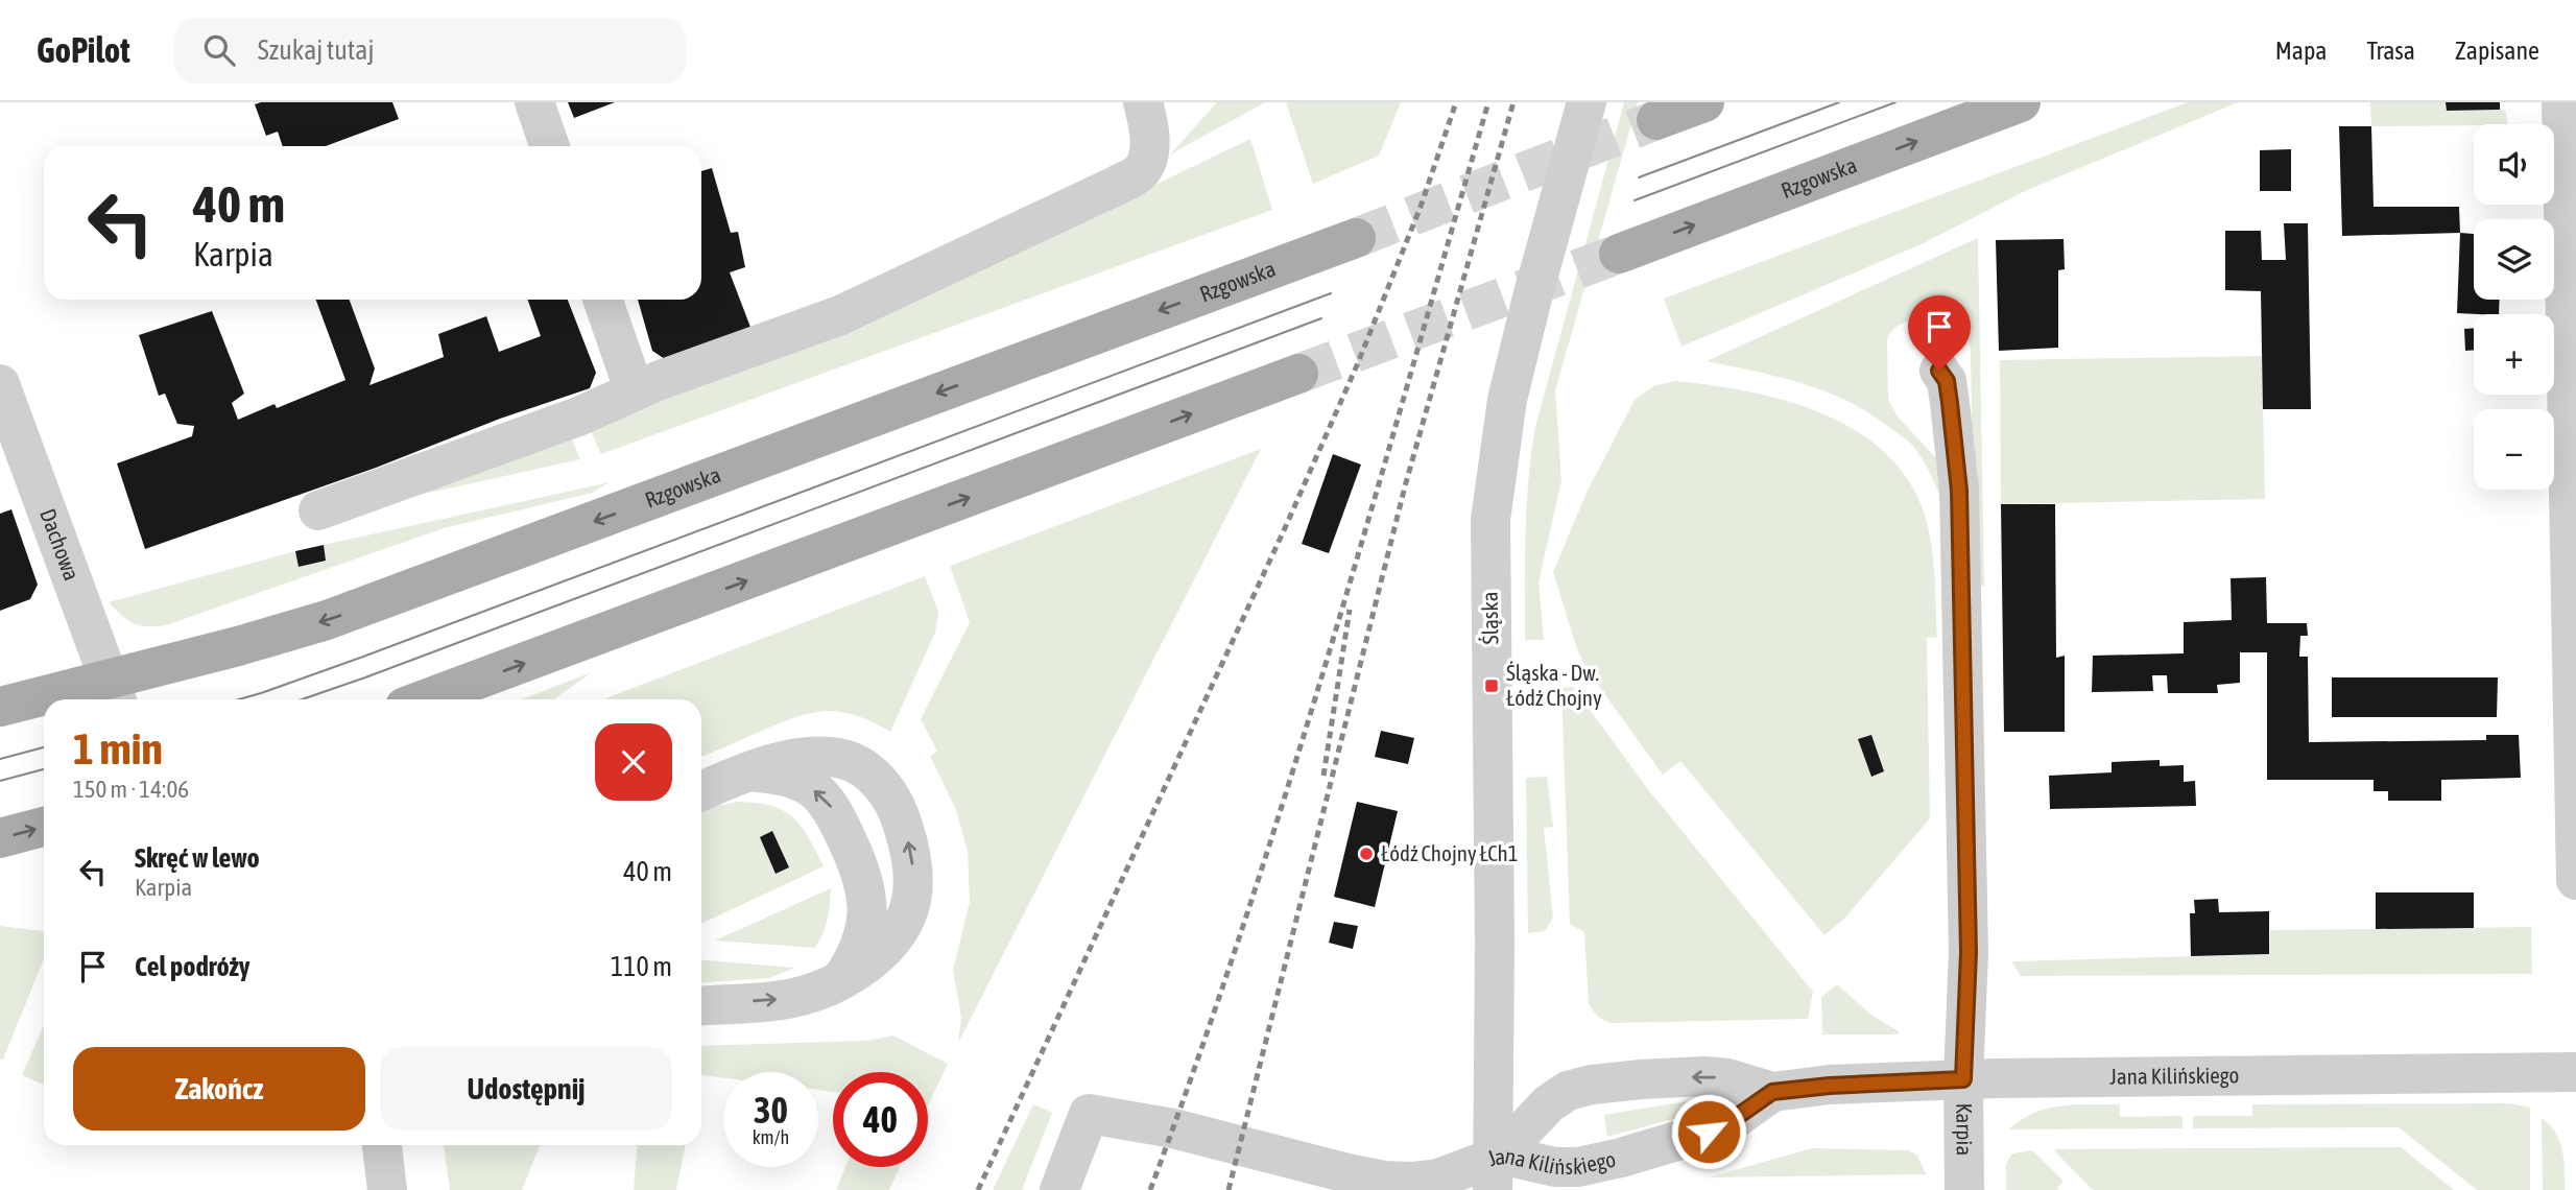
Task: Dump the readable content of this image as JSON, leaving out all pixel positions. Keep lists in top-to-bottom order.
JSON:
{
  "streets": {
    "main road": ["Rzgowska"],
    "street": [
      "Dachowa",
      "Śląska",
      "Jana Kilińskiego",
      "Karpia"
    ]
  },
  "crossings": [
    ["Rzgowska", "Dachowa"],
    ["Śląska", "Jana Kilińskiego"],
    ["Jana Kilińskiego", "Karpia"]
  ],
  "places": {
    "transit": ["Śląska - Dw. Łódź Chojny"],
    "other": ["Łódź Chojny ŁCh1"]
  },
  "page": {
    "header": "GoPilot",
    "search": "Szukaj tutaj",
    "nav": ["Mapa", "Trasa", "Zapisane"],
    "map_buttons": ["+", "−"],
    "turn": ["40 m", "Karpia"],
    "heading": ["1 min", "150 m · 14:06"],
    "list": [
      {
        "name": "Skręć w lewo",
        "note": "Karpia",
        "value": "40 m"
      },
      {
        "name": "Cel podróży",
        "value": "110 m"
      }
    ],
    "buttons": ["Zakończ", "Udostępnij"],
    "speed": "30 km/h",
    "limit": "40"
  }
}
